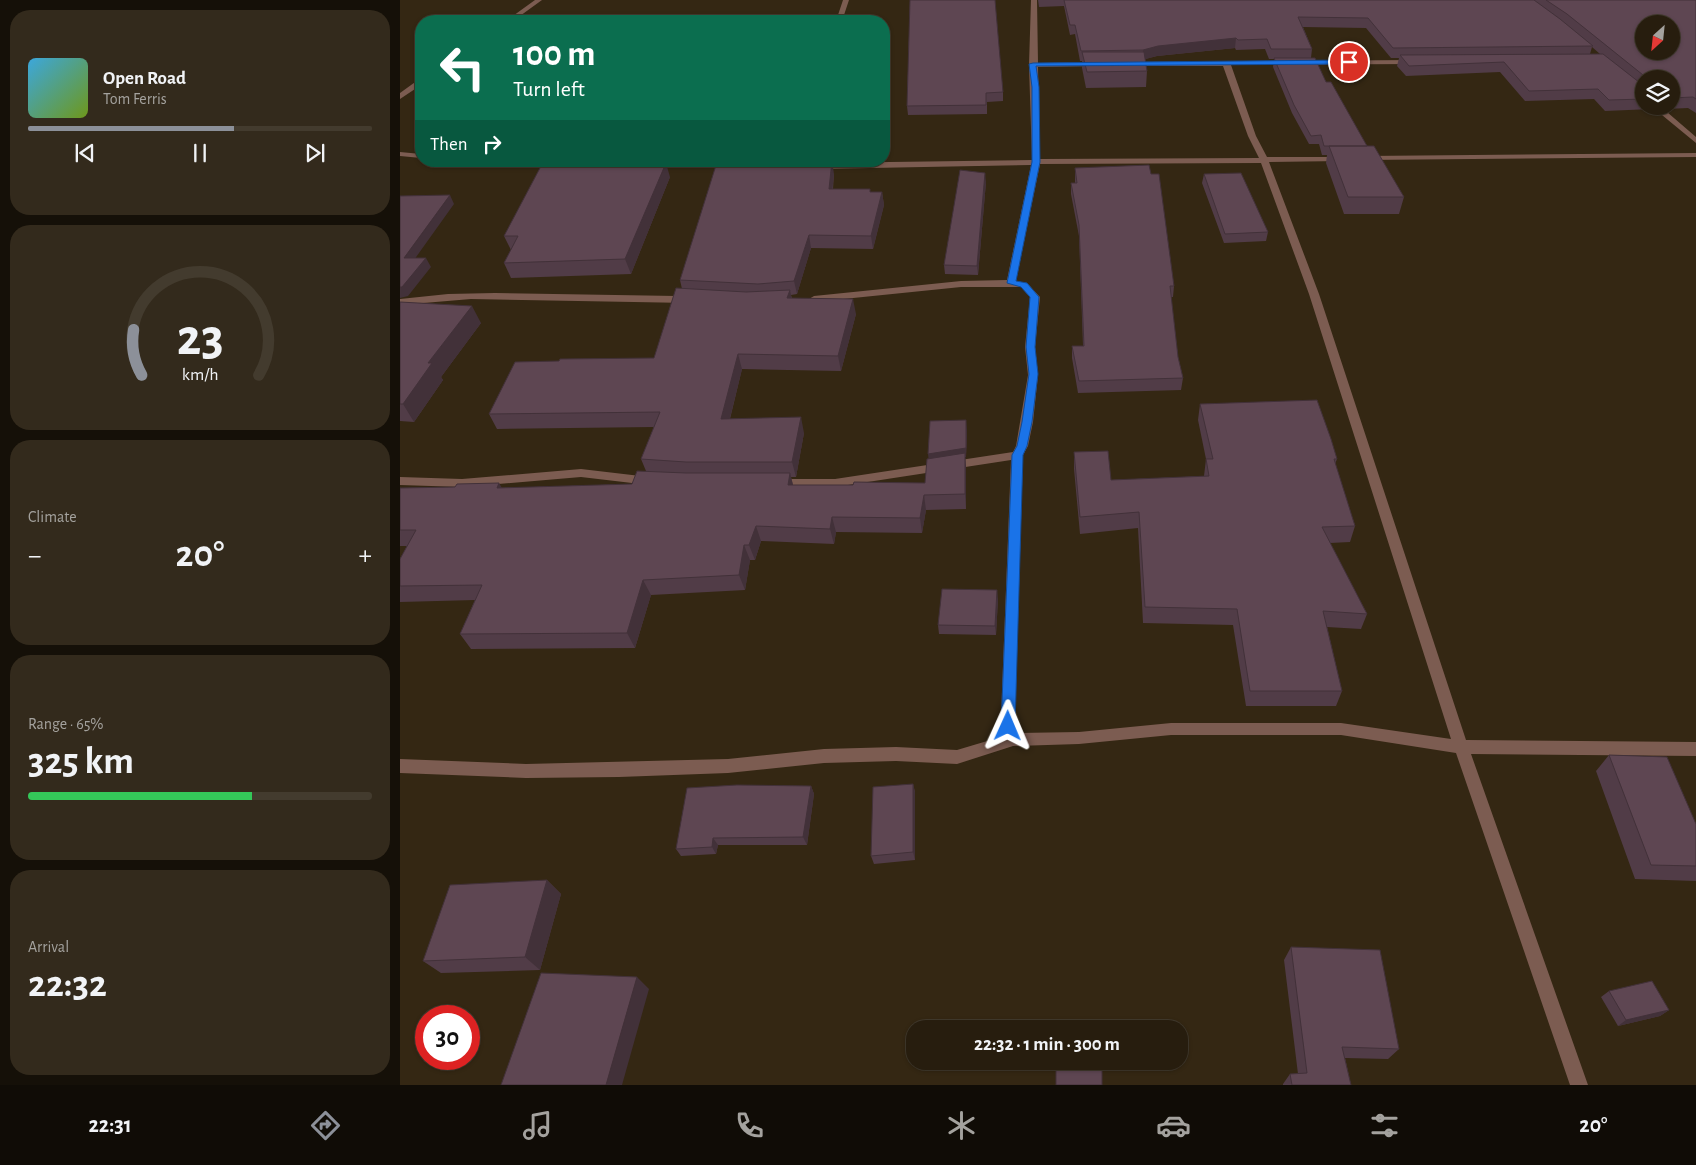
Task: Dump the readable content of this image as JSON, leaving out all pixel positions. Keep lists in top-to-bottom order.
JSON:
{
  "north": "bottom left",
  "page": {
    "turn": ["100 m", "Turn left"],
    "song": ["Open Road", "Tom Ferris"],
    "then": "Then",
    "tile": [
      "Climate",
      ["Range · 65%", "325 km"],
      ["Arrival", "22:32"]
    ],
    "heat": ["−", "20°", "+"],
    "limit": "30",
    "trip": "22:32 · 1 min · 300 m",
    "tabs": ["22:31", "20°"],
    "gauge": ["23", "km/h"]
  }
}
